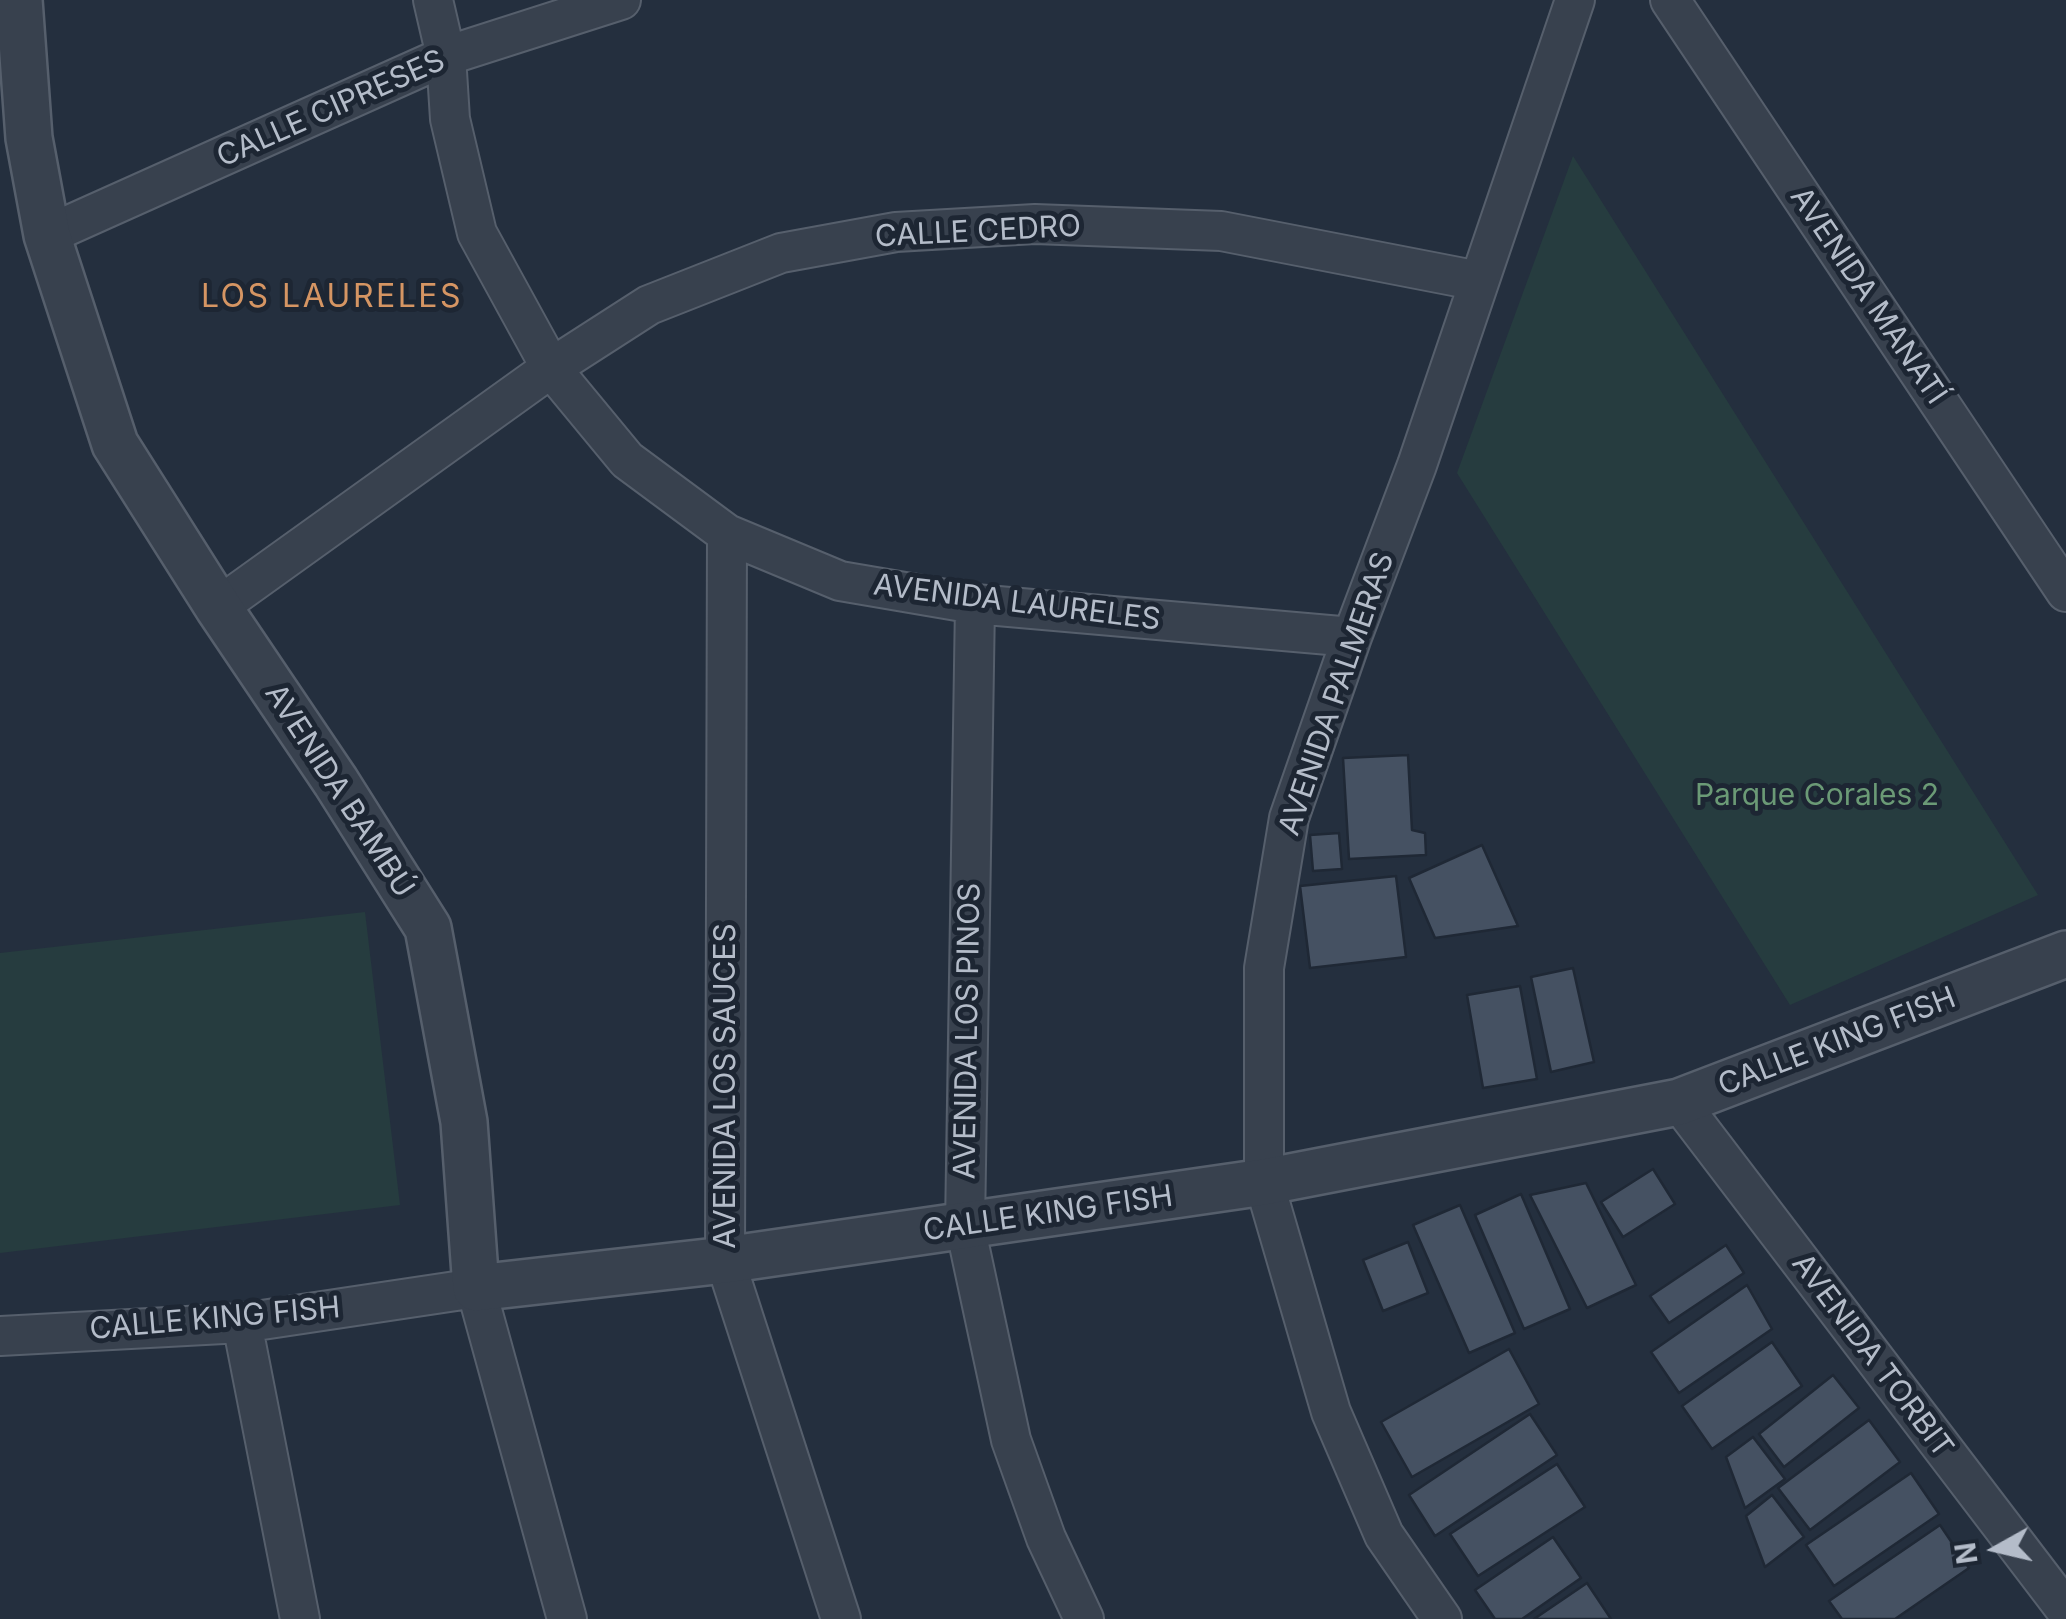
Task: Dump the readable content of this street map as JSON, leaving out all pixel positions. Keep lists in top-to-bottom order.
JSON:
{
  "streets": {
    "street": [
      "CALLE CIPRESES",
      "CALLE CEDRO",
      "AVENIDA MANATÍ",
      "AVENIDA LAURELES",
      "AVENIDA PALMERAS",
      "AVENIDA BAMBÚ",
      "AVENIDA LOS PINOS",
      "CALLE KING FISH",
      "AVENIDA LOS SAUCES",
      "AVENIDA TORBIT"
    ]
  },
  "crossings": [
    ["CALLE CIPRESES", "AVENIDA LAURELES"],
    ["CALLE CIPRESES", "AVENIDA BAMBÚ"],
    ["CALLE CEDRO", "AVENIDA LAURELES"],
    ["CALLE CEDRO", "AVENIDA PALMERAS"],
    ["CALLE CEDRO", "AVENIDA BAMBÚ"],
    ["AVENIDA LAURELES", "AVENIDA PALMERAS"],
    ["AVENIDA LAURELES", "AVENIDA LOS PINOS"],
    ["AVENIDA LAURELES", "AVENIDA LOS SAUCES"],
    ["AVENIDA PALMERAS", "CALLE KING FISH"],
    ["AVENIDA BAMBÚ", "CALLE KING FISH"],
    ["AVENIDA LOS PINOS", "CALLE KING FISH"],
    ["CALLE KING FISH", "AVENIDA LOS SAUCES"],
    ["CALLE KING FISH", "AVENIDA TORBIT"]
  ],
  "districts": ["LOS LAURELES"],
  "parks": ["Parque Corales 2"],
  "north": "left"
}
